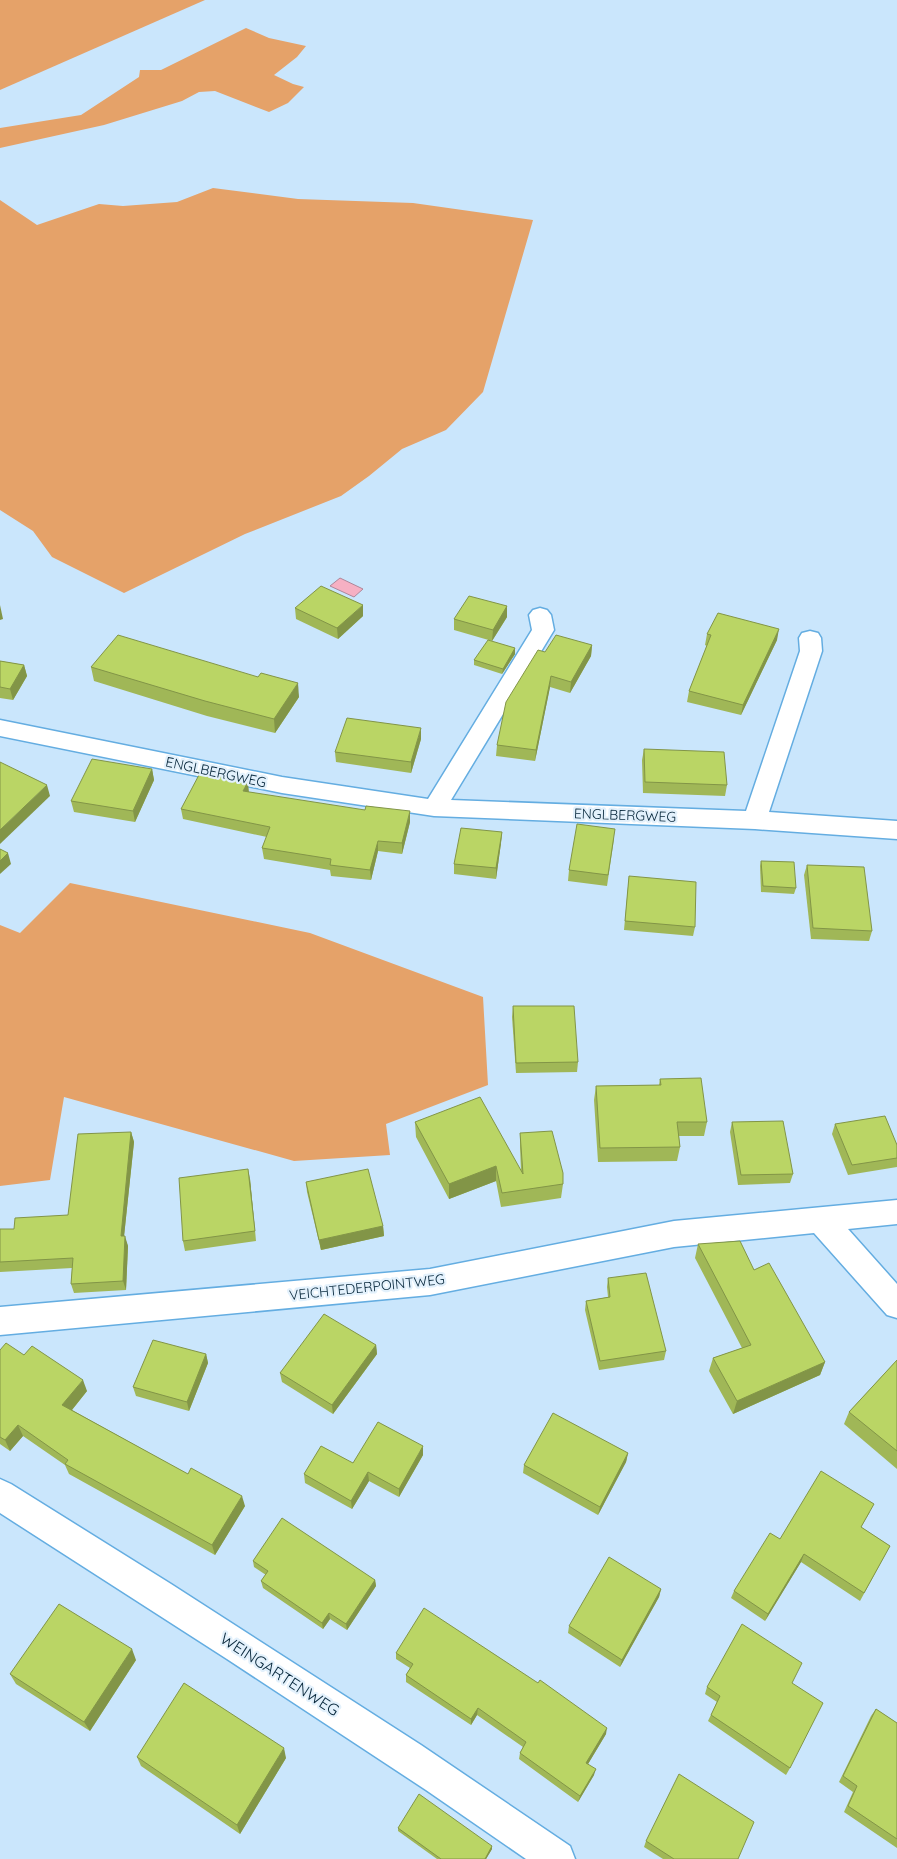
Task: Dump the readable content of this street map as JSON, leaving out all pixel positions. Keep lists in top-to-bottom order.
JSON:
{
  "streets": {
    "street": ["ENGLBERGWEG", "VEICHTEDERPOINTWEG", "WEINGARTENWEG"]
  }
}
